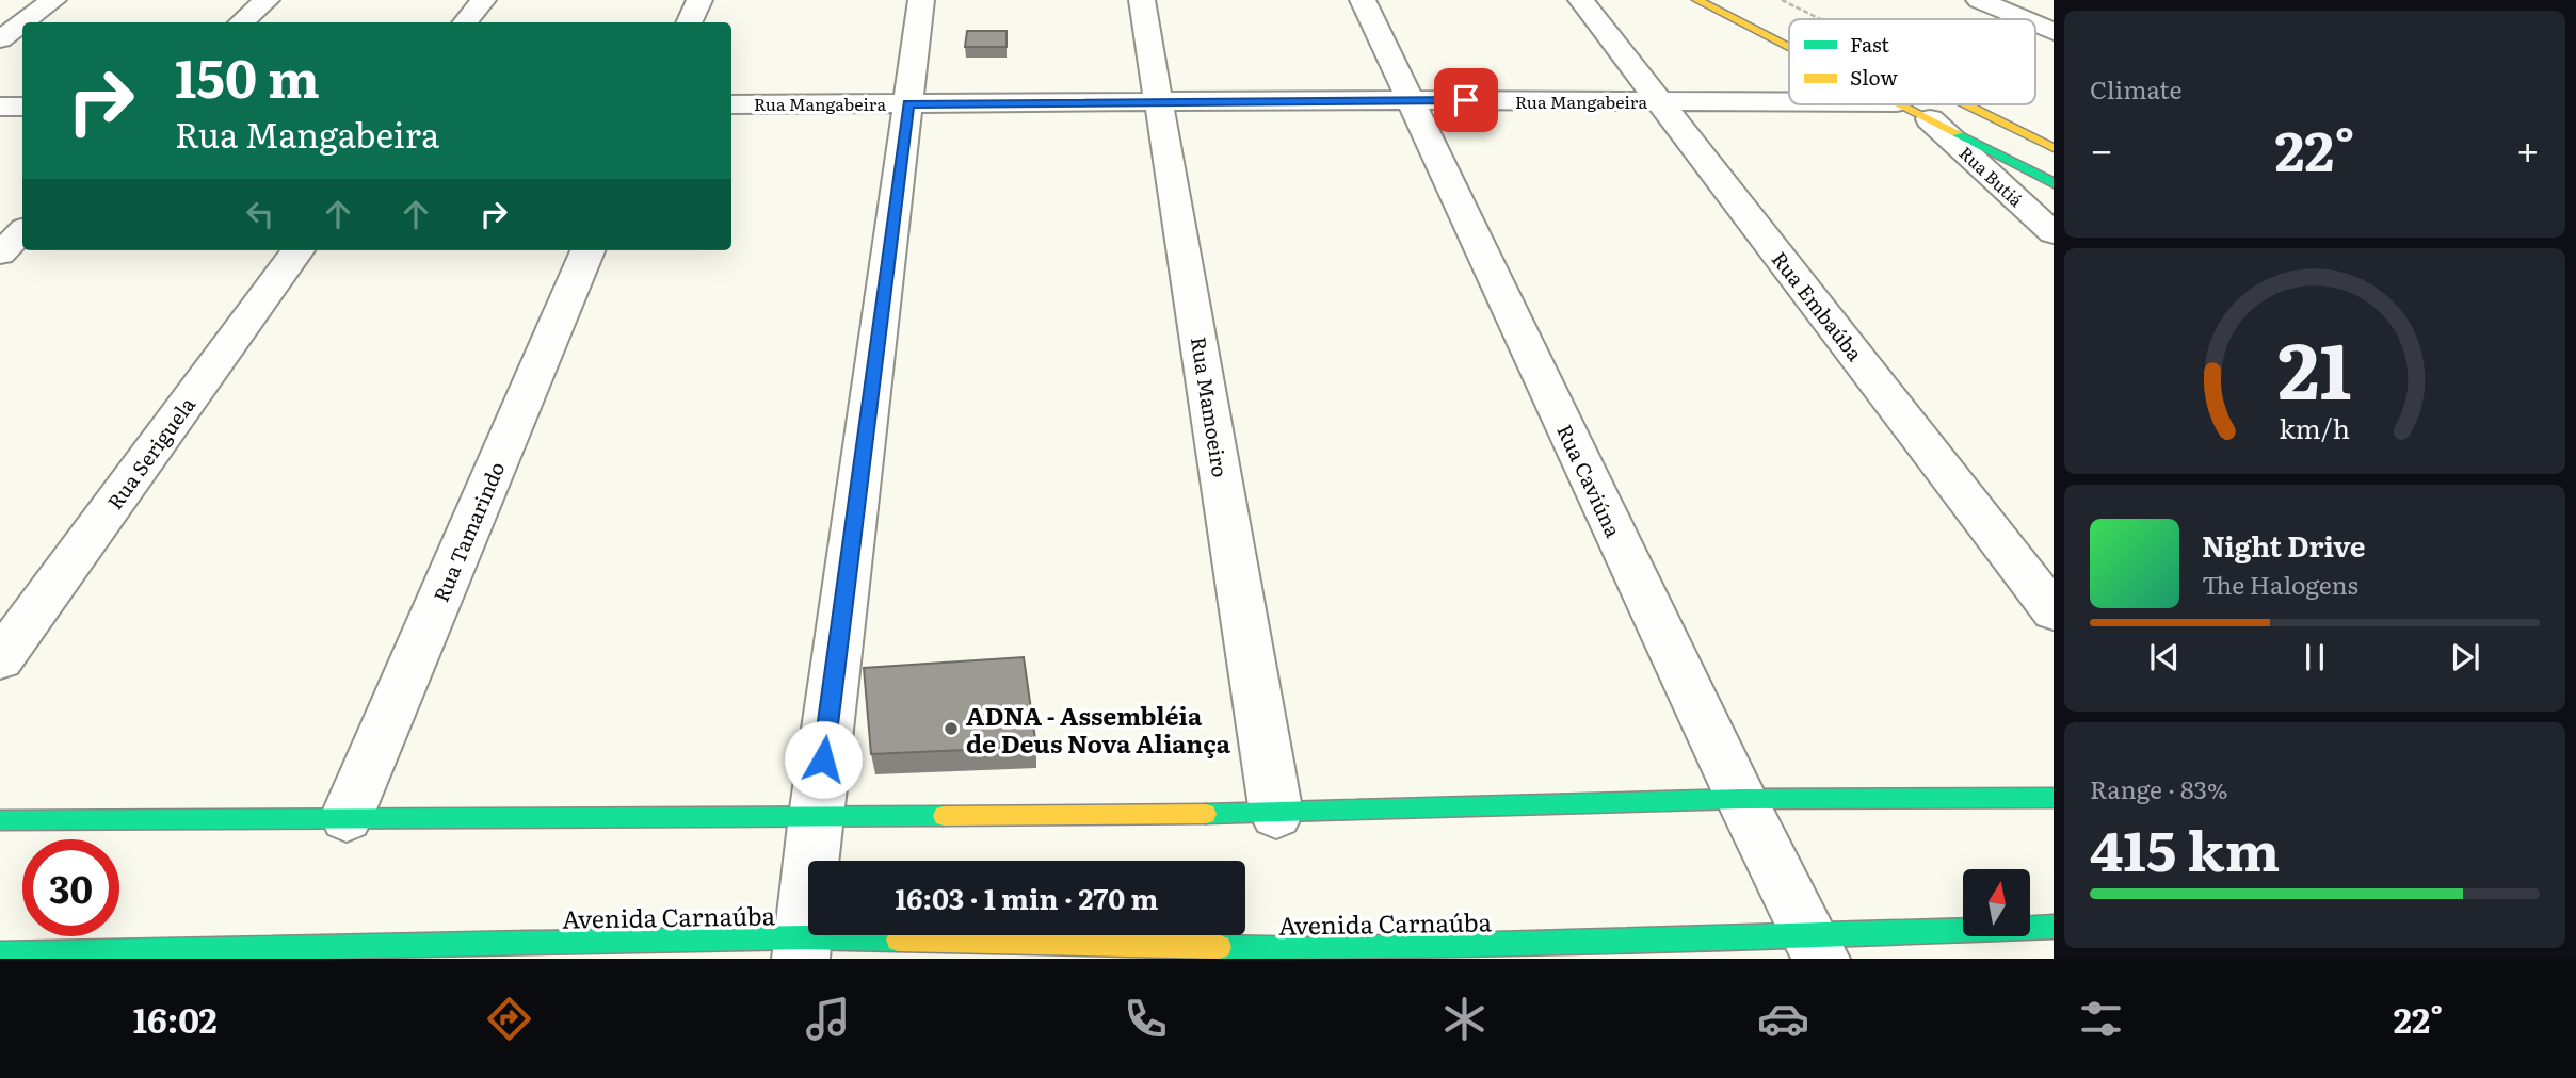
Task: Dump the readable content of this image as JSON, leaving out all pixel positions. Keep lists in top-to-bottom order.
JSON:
{
  "streets": {
    "street": [
      "Rua Mangabeira",
      "Rua Butiá",
      "Rua Embaúba",
      "Rua Mamoeiro",
      "Rua Seriguela",
      "Rua Caviúna",
      "Rua Tamarindo",
      "Avenida Carnaúba"
    ]
  },
  "crossings": [
    ["Rua Mangabeira", "Rua Embaúba"],
    ["Rua Mangabeira", "Rua Mamoeiro"],
    ["Rua Mangabeira", "Rua Caviúna"],
    ["Rua Caviúna", "Avenida Carnaúba"]
  ],
  "places": ["ADNA - Assembléia de Deus Nova Aliança"],
  "legend": ["Fast", "Slow"],
  "north": "top",
  "page": {
    "tile": [
      "Climate",
      ["Range · 83%", "415 km"]
    ],
    "turn": ["150 m", "Rua Mangabeira"],
    "heat": ["−", "22°", "+"],
    "song": ["Night Drive", "The Halogens"],
    "limit": "30",
    "trip": "16:03 · 1 min · 270 m",
    "tabs": ["16:02", "22°"],
    "gauge": ["21", "km/h"]
  }
}
